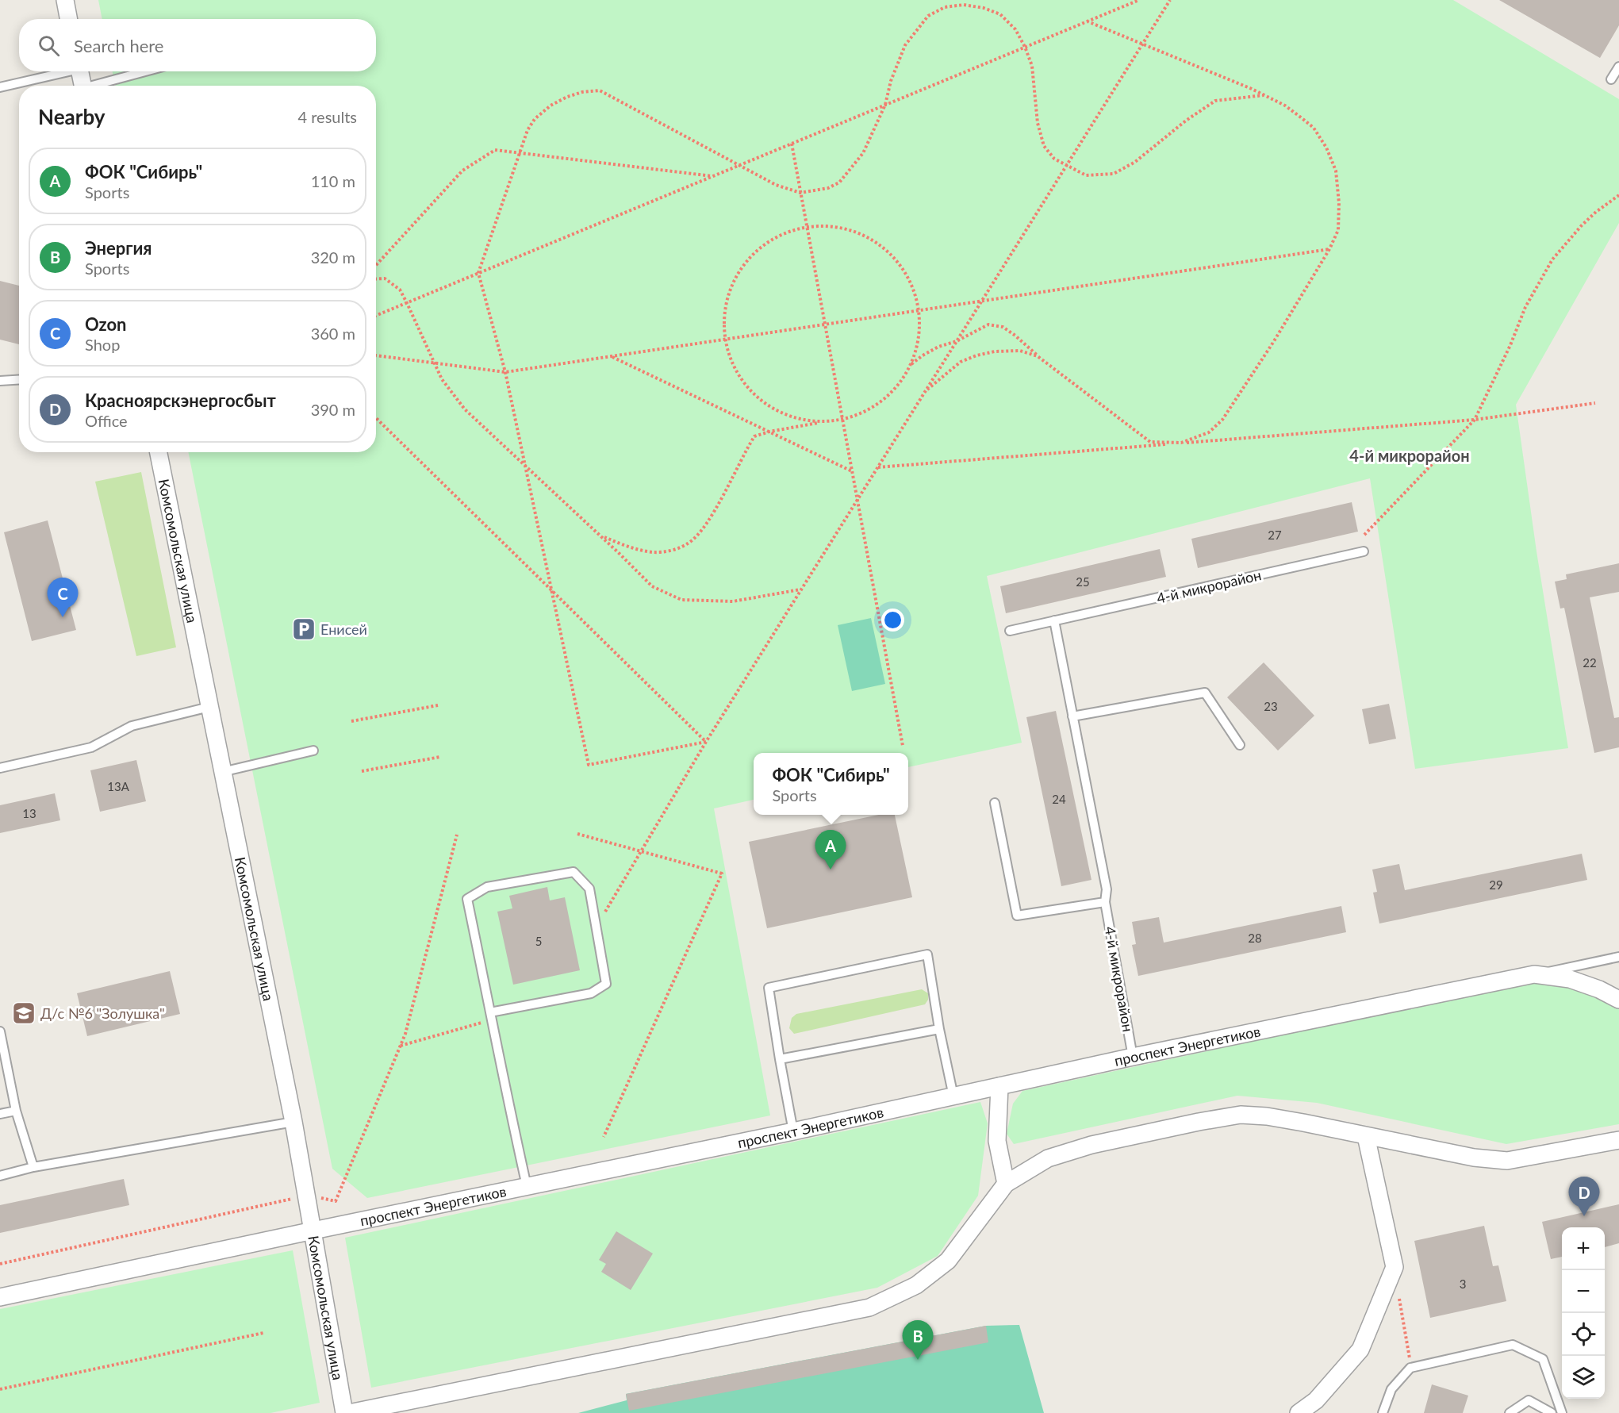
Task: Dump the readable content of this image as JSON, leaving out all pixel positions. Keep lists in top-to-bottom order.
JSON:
{
  "streets": {
    "street": ["Комсомольская улица", "проспект Энергетиков"],
    "lane": ["4-й микрорайон"]
  },
  "crossings": [
    ["Комсомольская улица", "проспект Энергетиков"],
    ["4-й микрорайон", "проспект Энергетиков"]
  ],
  "districts": ["4-й микрорайон"],
  "places": {
    "parking": ["Енисей"],
    "school or university": ["Д/с №6 \"Золушка\""]
  },
  "house_numbers": [
    "27",
    "25",
    "22",
    "23",
    "13А",
    "24",
    "13",
    "29",
    "28",
    "5",
    "3"
  ],
  "page": {
    "search": "Search here",
    "heading": ["Nearby", "4 results"],
    "list": [
      {
        "mark": "A",
        "name": "ФОК \"Сибирь\"",
        "note": "Sports",
        "value": "110 m"
      },
      {
        "mark": "B",
        "name": "Энергия",
        "note": "Sports",
        "value": "320 m"
      },
      {
        "mark": "C",
        "name": "Ozon",
        "note": "Shop",
        "value": "360 m"
      },
      {
        "mark": "D",
        "name": "Красноярскэнергосбыт",
        "note": "Office",
        "value": "390 m"
      }
    ],
    "pins": [
      "C",
      "A",
      "D",
      "B"
    ],
    "popup": ["ФОК \"Сибирь\"", "Sports"],
    "map_buttons": ["+", "−"]
  }
}
